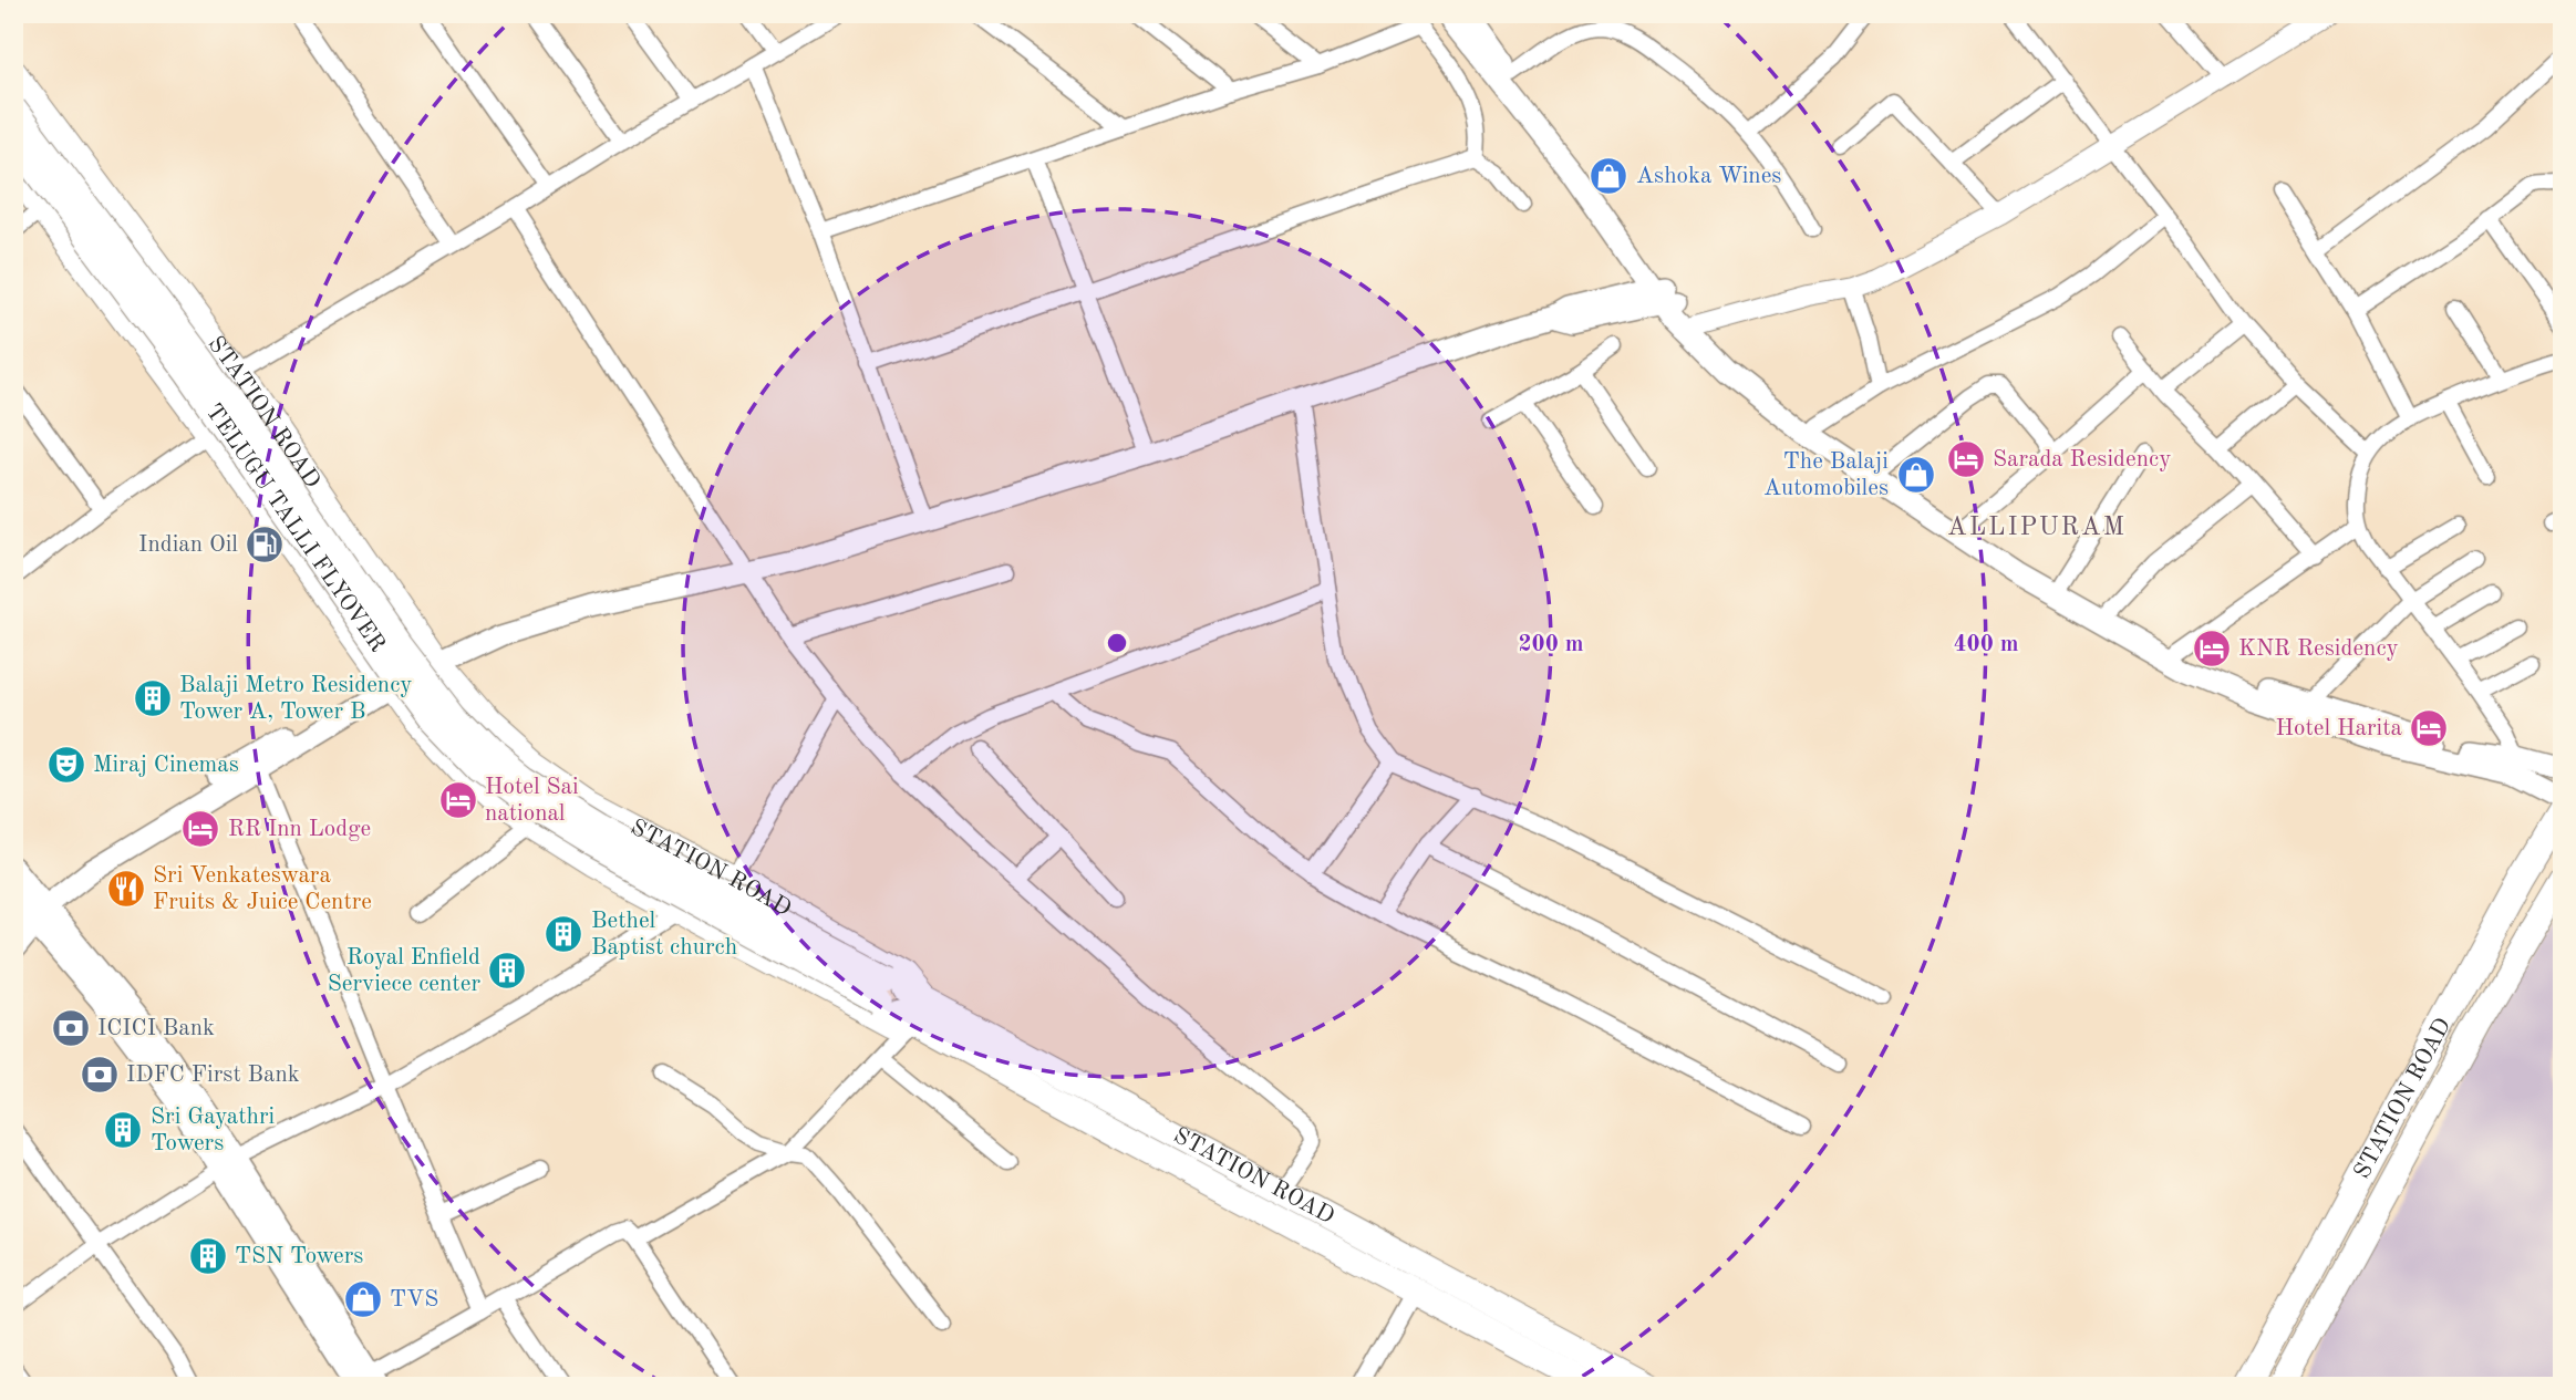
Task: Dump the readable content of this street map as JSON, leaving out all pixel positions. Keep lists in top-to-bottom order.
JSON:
{
  "streets": {
    "main road": ["STATION ROAD", "TELUGU TALLI FLYOVER"]
  },
  "crossings": [
    ["STATION ROAD", "TELUGU TALLI FLYOVER"]
  ],
  "districts": ["ALLIPURAM"],
  "places": {
    "shop": ["Ashoka Wines", "The Balaji Automobiles", "TVS"],
    "hotel": [
      "Sarada Residency",
      "KNR Residency",
      "Hotel Harita",
      "Hotel Sai national",
      "RR Inn Lodge"
    ],
    "fuel station": ["Indian Oil"],
    "building": [
      "Balaji Metro Residency Tower A, Tower B",
      "Bethel Baptist church",
      "Royal Enfield Serviece center",
      "Sri Gayathri Towers",
      "TSN Towers"
    ],
    "theatre": ["Miraj Cinemas"],
    "restaurant": ["Sri Venkateswara Fruits & Juice Centre"],
    "bank": ["ICICI Bank", "IDFC First Bank"]
  },
  "rings": ["200 m", "400 m"]
}
